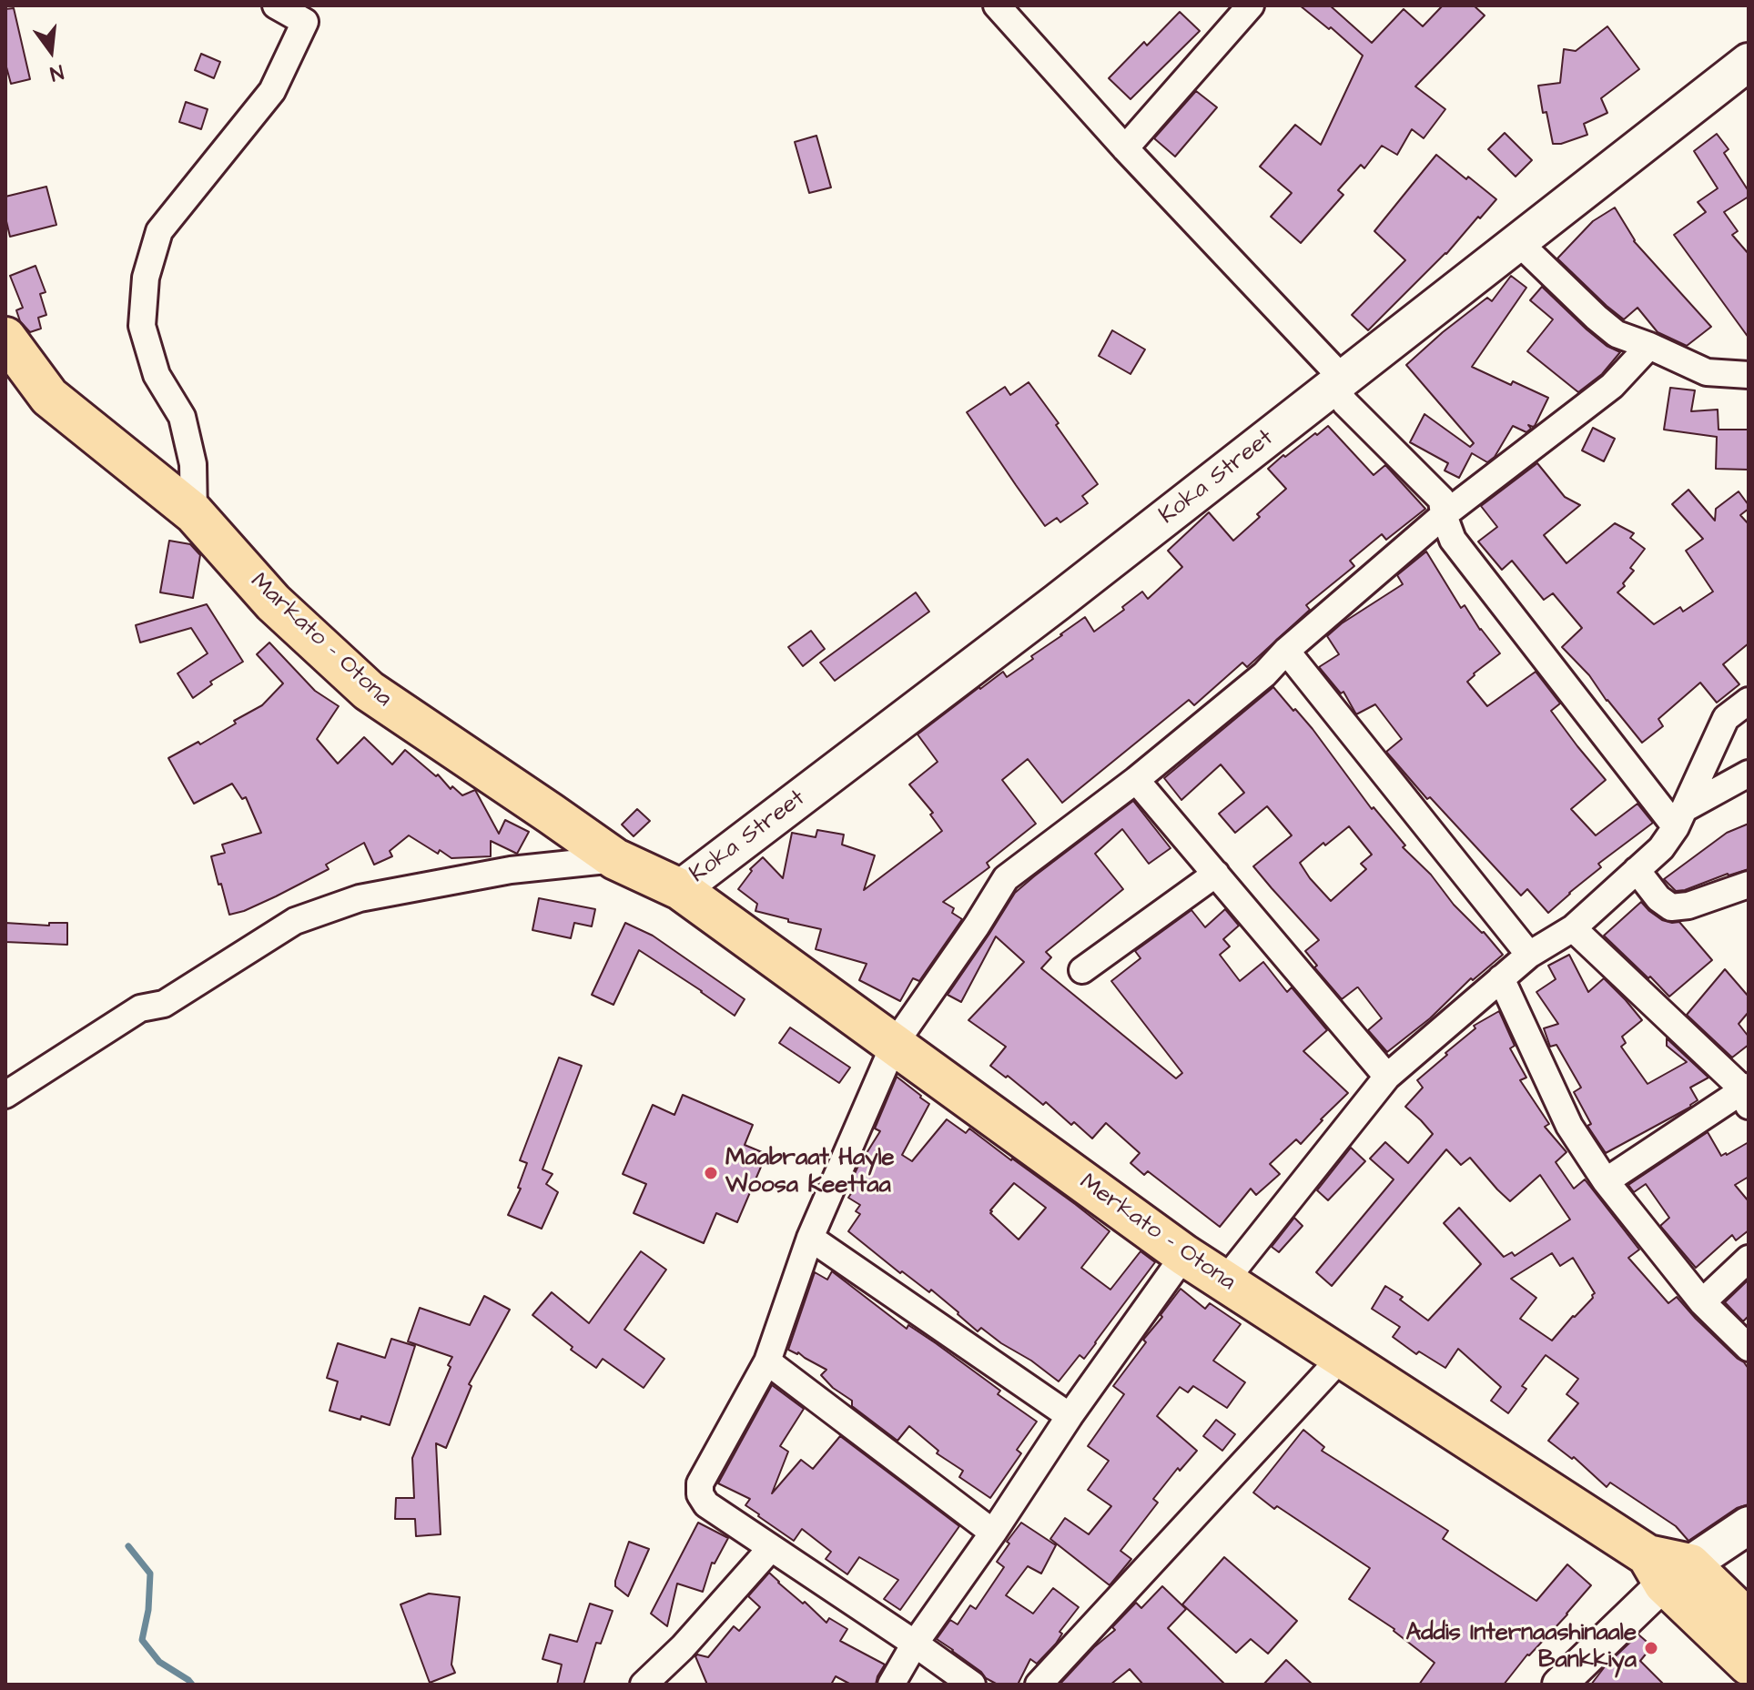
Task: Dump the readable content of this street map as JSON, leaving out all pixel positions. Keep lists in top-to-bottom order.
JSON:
{
  "streets": {
    "main road": ["Koka Street", "Markato - Otona", "Merkato - Otona"]
  },
  "crossings": [
    ["Koka Street", "Markato - Otona"],
    ["Koka Street", "Merkato - Otona"],
    ["Markato - Otona", "Merkato - Otona"]
  ],
  "places": ["Maabraat Hayle Woosa Keettaa", "Addis Internaashinaale Bankkiya"],
  "north": "bottom"
}
